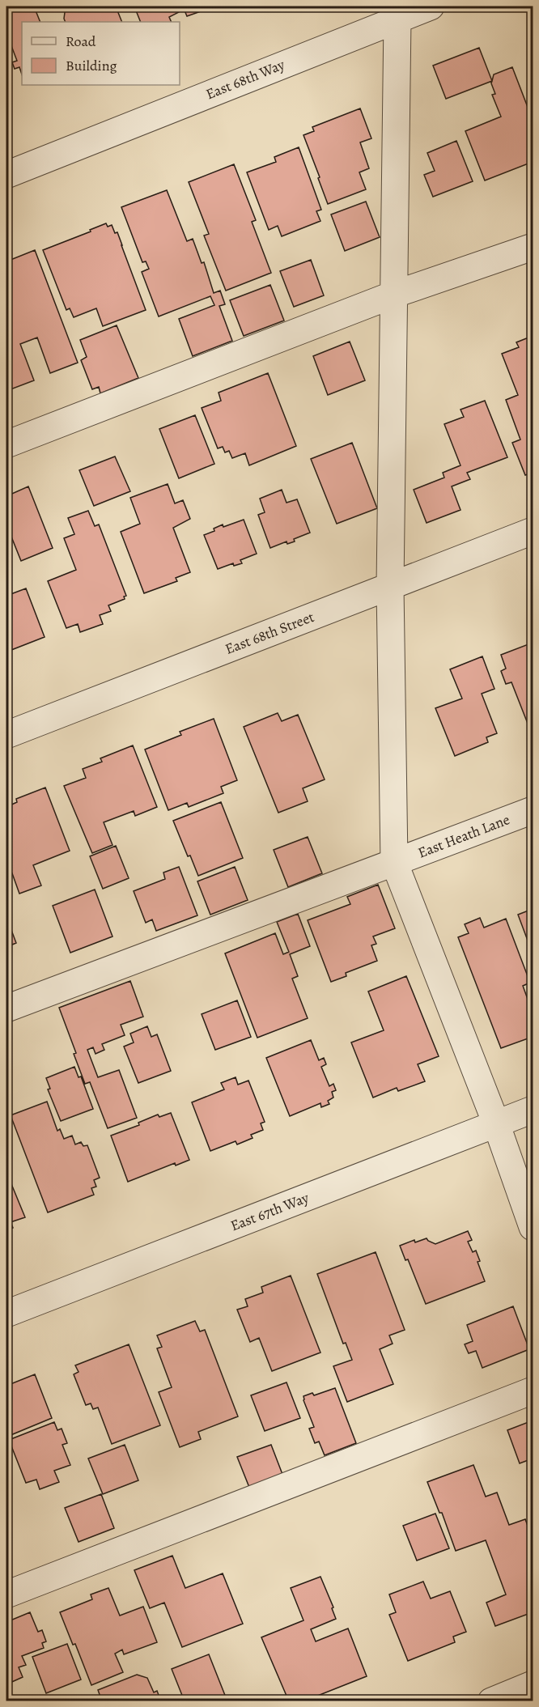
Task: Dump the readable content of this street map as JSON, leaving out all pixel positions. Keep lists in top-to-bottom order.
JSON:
{
  "streets": {
    "street": [
      "East 68th Way",
      "East 68th Street",
      "East Heath Lane",
      "East 67th Way"
    ]
  },
  "legend": ["Road", "Building"]
}
